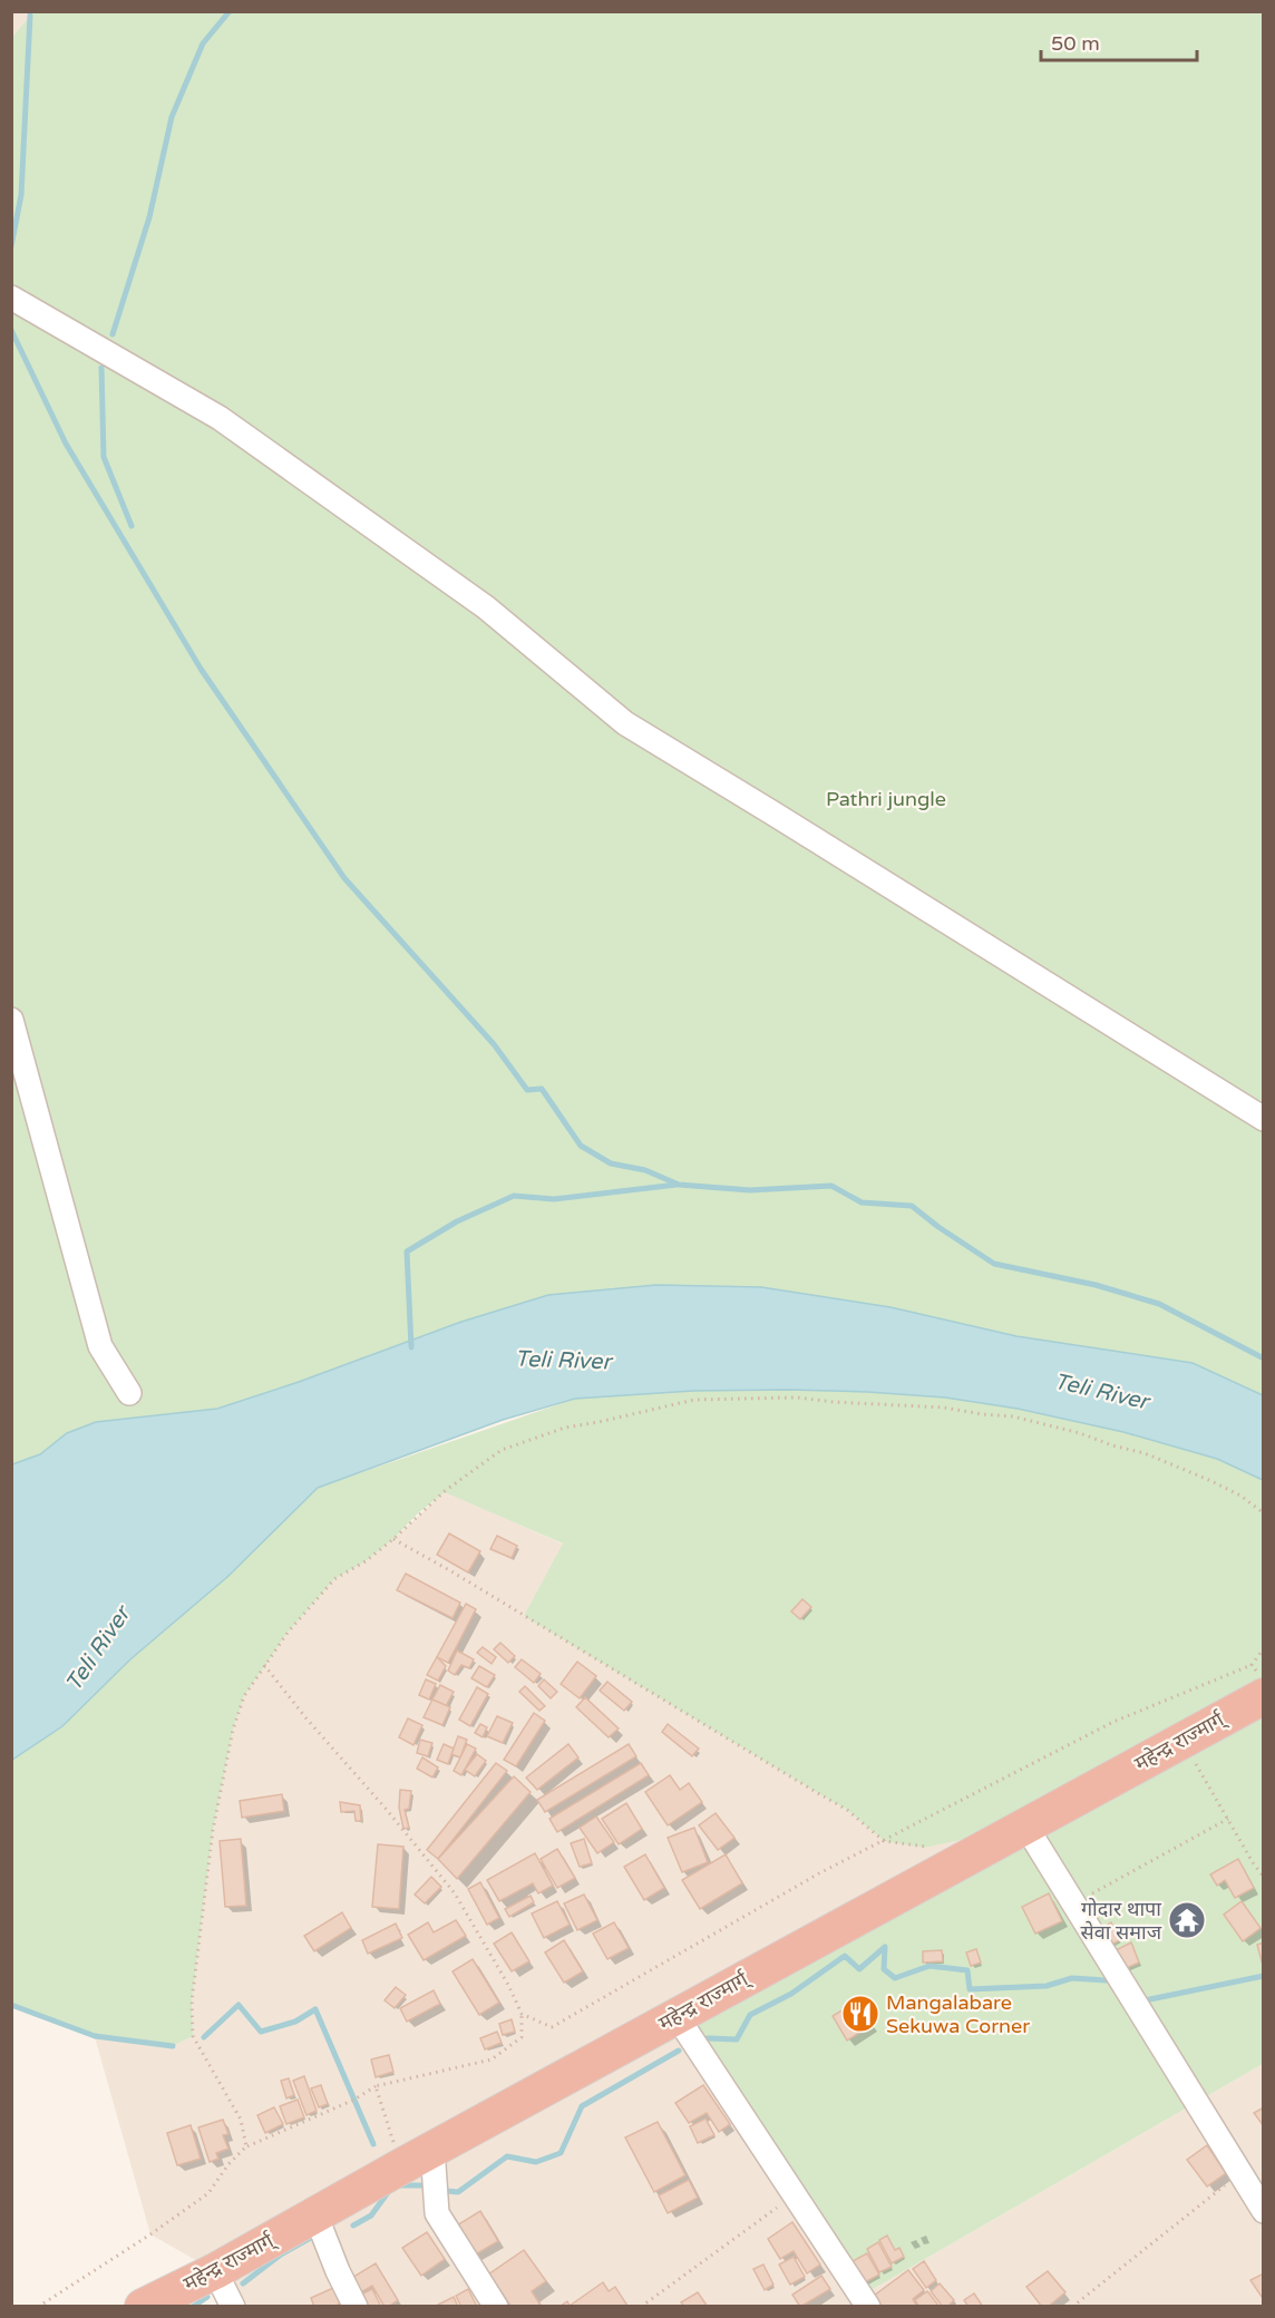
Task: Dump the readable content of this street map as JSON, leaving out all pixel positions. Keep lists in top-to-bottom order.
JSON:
{
  "streets": {
    "highway": ["महेन्द्र राज्मार्ग्"]
  },
  "water": ["Teli River"],
  "parks": ["Pathri jungle"],
  "places": {
    "temple": ["गोदार थापा सेवा समाज"],
    "restaurant": ["Mangalabare Sekuwa Corner"]
  },
  "scale_bar": "50 m"
}
